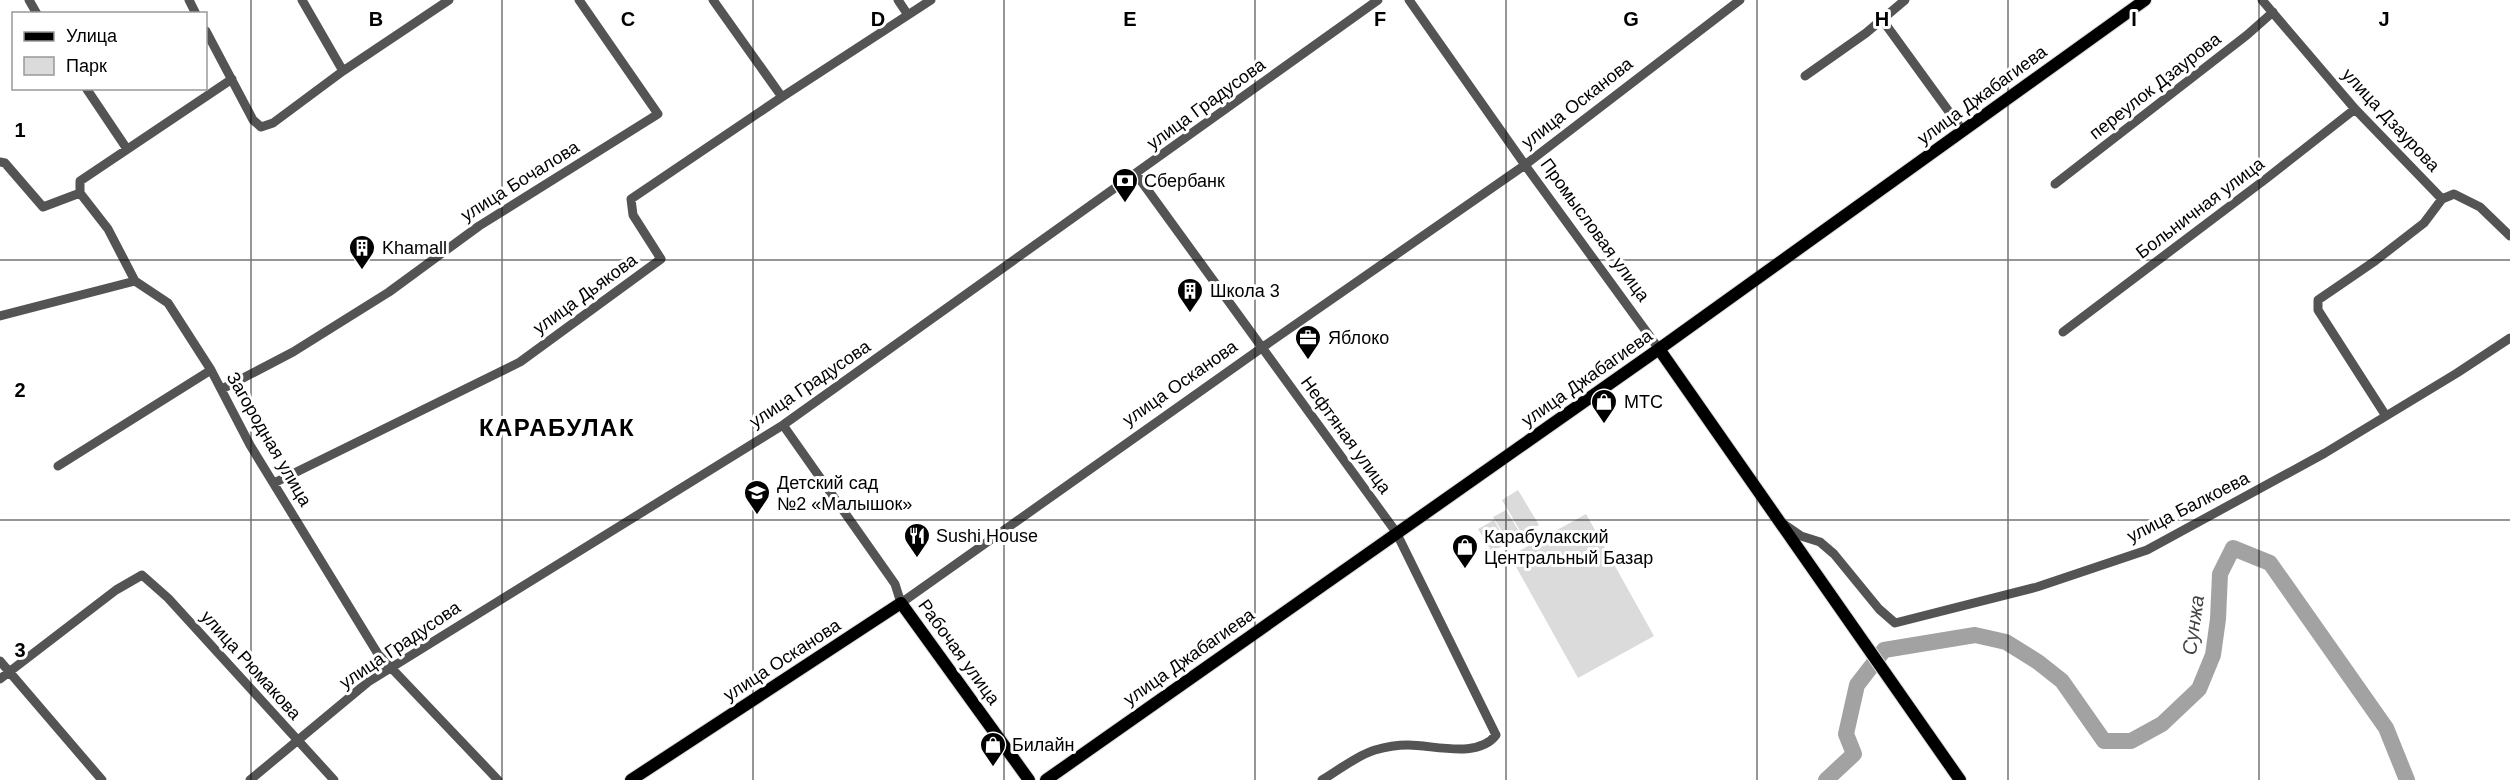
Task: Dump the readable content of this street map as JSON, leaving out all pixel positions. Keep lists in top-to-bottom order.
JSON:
{
  "streets": {
    "main road": [
      "улица Джабагиева",
      "улица Осканова",
      "Промысловая улица",
      "Рабочая улица"
    ],
    "street": [
      "переулок Дзаурова",
      "улица Градусова",
      "улица Дзаурова",
      "улица Бочалова",
      "Больничная улица",
      "улица Дьякова",
      "Нефтяная улица",
      "Загородная улица",
      "улица Балкоева",
      "улица Рюмакова"
    ]
  },
  "crossings": [
    ["переулок Дзаурова", "улица Дзаурова"],
    ["улица Джабагиева", "Промысловая улица"],
    ["улица Джабагиева", "Нефтяная улица"],
    ["улица Осканова", "Промысловая улица"],
    ["улица Осканова", "Нефтяная улица"],
    ["улица Осканова", "Рабочая улица"],
    ["улица Градусова", "Нефтяная улица"],
    ["улица Градусова", "Загородная улица"],
    ["улица Градусова", "Рабочая улица"],
    ["улица Градусова", "улица Рюмакова"],
    ["улица Дзаурова", "Больничная улица"],
    ["улица Бочалова", "Загородная улица"],
    ["Промысловая улица", "улица Балкоева"],
    ["улица Дьякова", "Загородная улица"]
  ],
  "districts": ["КАРАБУЛАК"],
  "water": ["Сунжа"],
  "places": {
    "bank": ["Сбербанк"],
    "building": ["Khamall", "Школа 3"],
    "office": ["Яблоко"],
    "shop": ["МТС", "Карабулакский Центральный Базар", "Билайн"],
    "school or university": ["Детский сад №2 «Малышок»"],
    "restaurant": ["Sushi House"]
  },
  "legend": ["Улица", "Парк"],
  "grid": {
    "columns": [
      "B",
      "C",
      "D",
      "E",
      "F",
      "G",
      "H",
      "I",
      "J"
    ],
    "rows": ["1", "2", "3"]
  }
}
